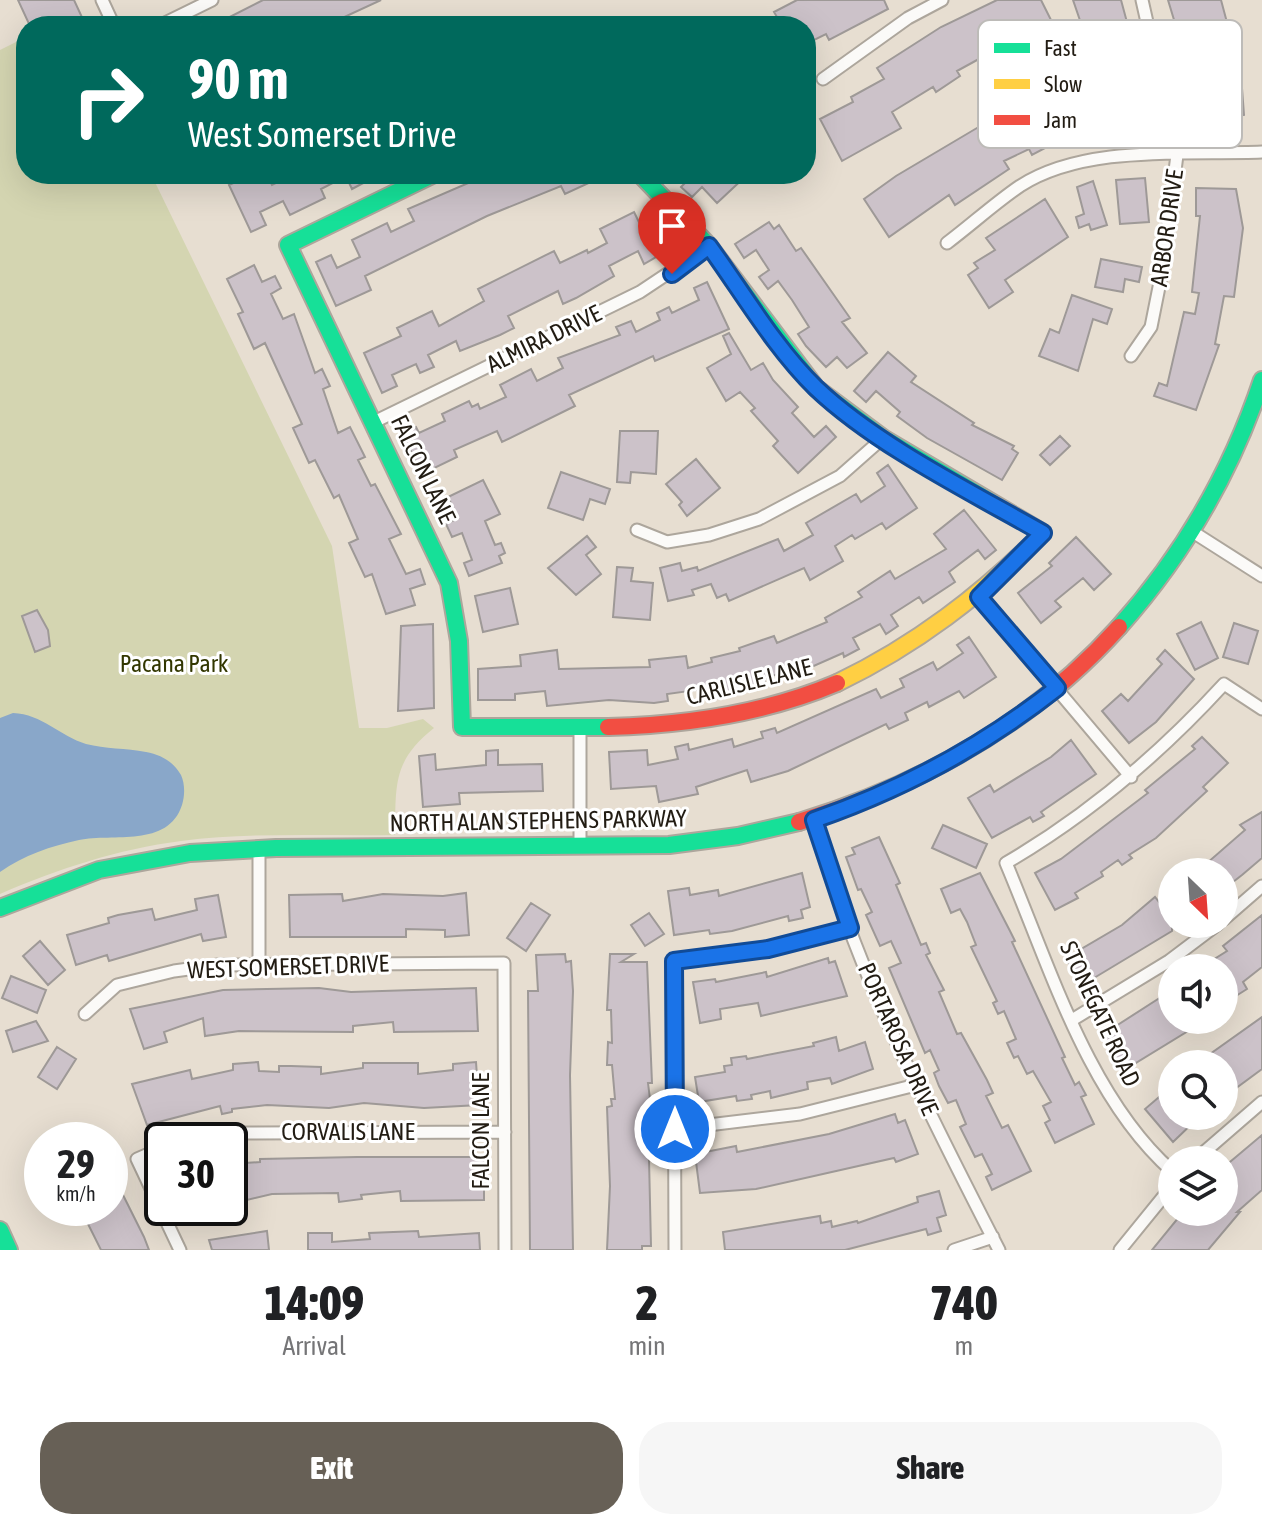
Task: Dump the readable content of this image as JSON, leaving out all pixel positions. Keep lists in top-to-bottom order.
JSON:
{
  "streets": {
    "street": [
      "ARBOR DRIVE",
      "ALMIRA DRIVE",
      "FALCON LANE",
      "CARLISLE LANE",
      "NORTH ALAN STEPHENS PARKWAY",
      "WEST SOMERSET DRIVE",
      "STONEGATE ROAD",
      "PORTAROSA DRIVE",
      "CORVALIS LANE"
    ]
  },
  "crossings": [
    ["ALMIRA DRIVE", "FALCON LANE"],
    ["FALCON LANE", "CARLISLE LANE"],
    ["FALCON LANE", "WEST SOMERSET DRIVE"],
    ["FALCON LANE", "CORVALIS LANE"],
    ["NORTH ALAN STEPHENS PARKWAY", "PORTAROSA DRIVE"]
  ],
  "parks": ["Pacana Park"],
  "legend": ["Fast", "Slow", "Jam"],
  "north": "bottom right",
  "page": {
    "turn": ["90 m", "West Somerset Drive"],
    "speed": "29 km/h",
    "limit": "30",
    "eta": [
      "14:09",
      "Arrival",
      "2",
      "min",
      "740",
      "m"
    ],
    "buttons": ["Exit", "Share"]
  }
}
